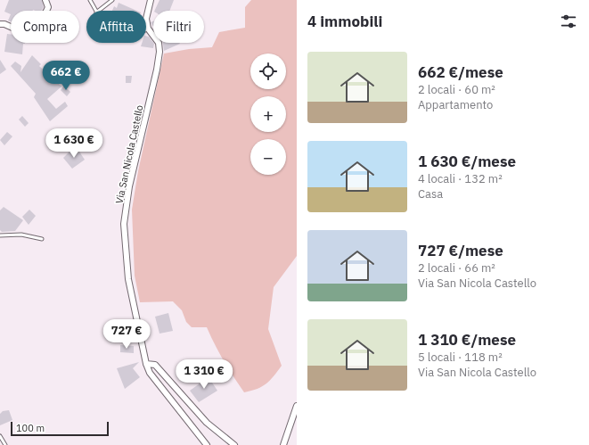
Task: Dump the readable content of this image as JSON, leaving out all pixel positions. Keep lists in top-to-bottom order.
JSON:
{
  "streets": {
    "street": ["Via San Nicola Castello"]
  },
  "scale_bar": "100 m",
  "page": {
    "heading": "4 immobili",
    "chip": ["Compra", "Affitta", "Filtri"],
    "list": [
      {
        "name": "662 €/mese",
        "note": "2 locali · 60 m² · Appartamento"
      },
      {
        "name": "1 630 €/mese",
        "note": "4 locali · 132 m² · Casa"
      },
      {
        "name": "727 €/mese",
        "note": "2 locali · 66 m² · Via San Nicola Castello"
      },
      {
        "name": "1 310 €/mese",
        "note": "5 locali · 118 m² · Via San Nicola Castello"
      }
    ],
    "map_buttons": ["+", "−"],
    "price": [
      "662 €",
      "1 630 €",
      "727 €",
      "1 310 €"
    ],
    "scale": "100 m"
  }
}
